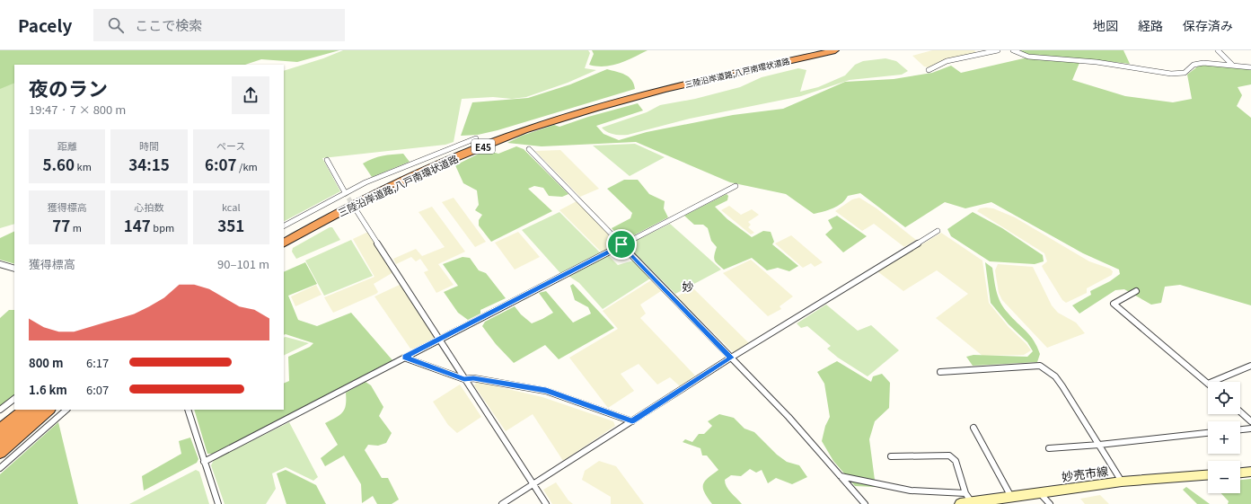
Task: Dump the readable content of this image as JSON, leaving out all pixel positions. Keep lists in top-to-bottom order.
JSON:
{
  "streets": {
    "highway": ["三陸沿岸道路;八戸南環状道路", "E45"],
    "main road": ["妙売市線"]
  },
  "districts": ["妙"],
  "page": {
    "header": "Pacely",
    "search": "ここで検索",
    "nav": ["地図", "経路", "保存済み"],
    "heading": ["夜のラン", "19:47 · 7 × 800 m"],
    "stats": [
      ["距離", "5.60 km"],
      ["時間", "34:15"],
      ["ペース", "6:07 /km"],
      ["獲得標高", "77 m"],
      ["心拍数", "147 bpm"],
      ["kcal", "351"]
    ],
    "chart": ["獲得標高", "90–101 m"],
    "list": [
      {
        "name": "800 m",
        "note": "6:17"
      },
      {
        "name": "1.6 km",
        "note": "6:07"
      }
    ],
    "map_buttons": ["+", "−"]
  }
}
